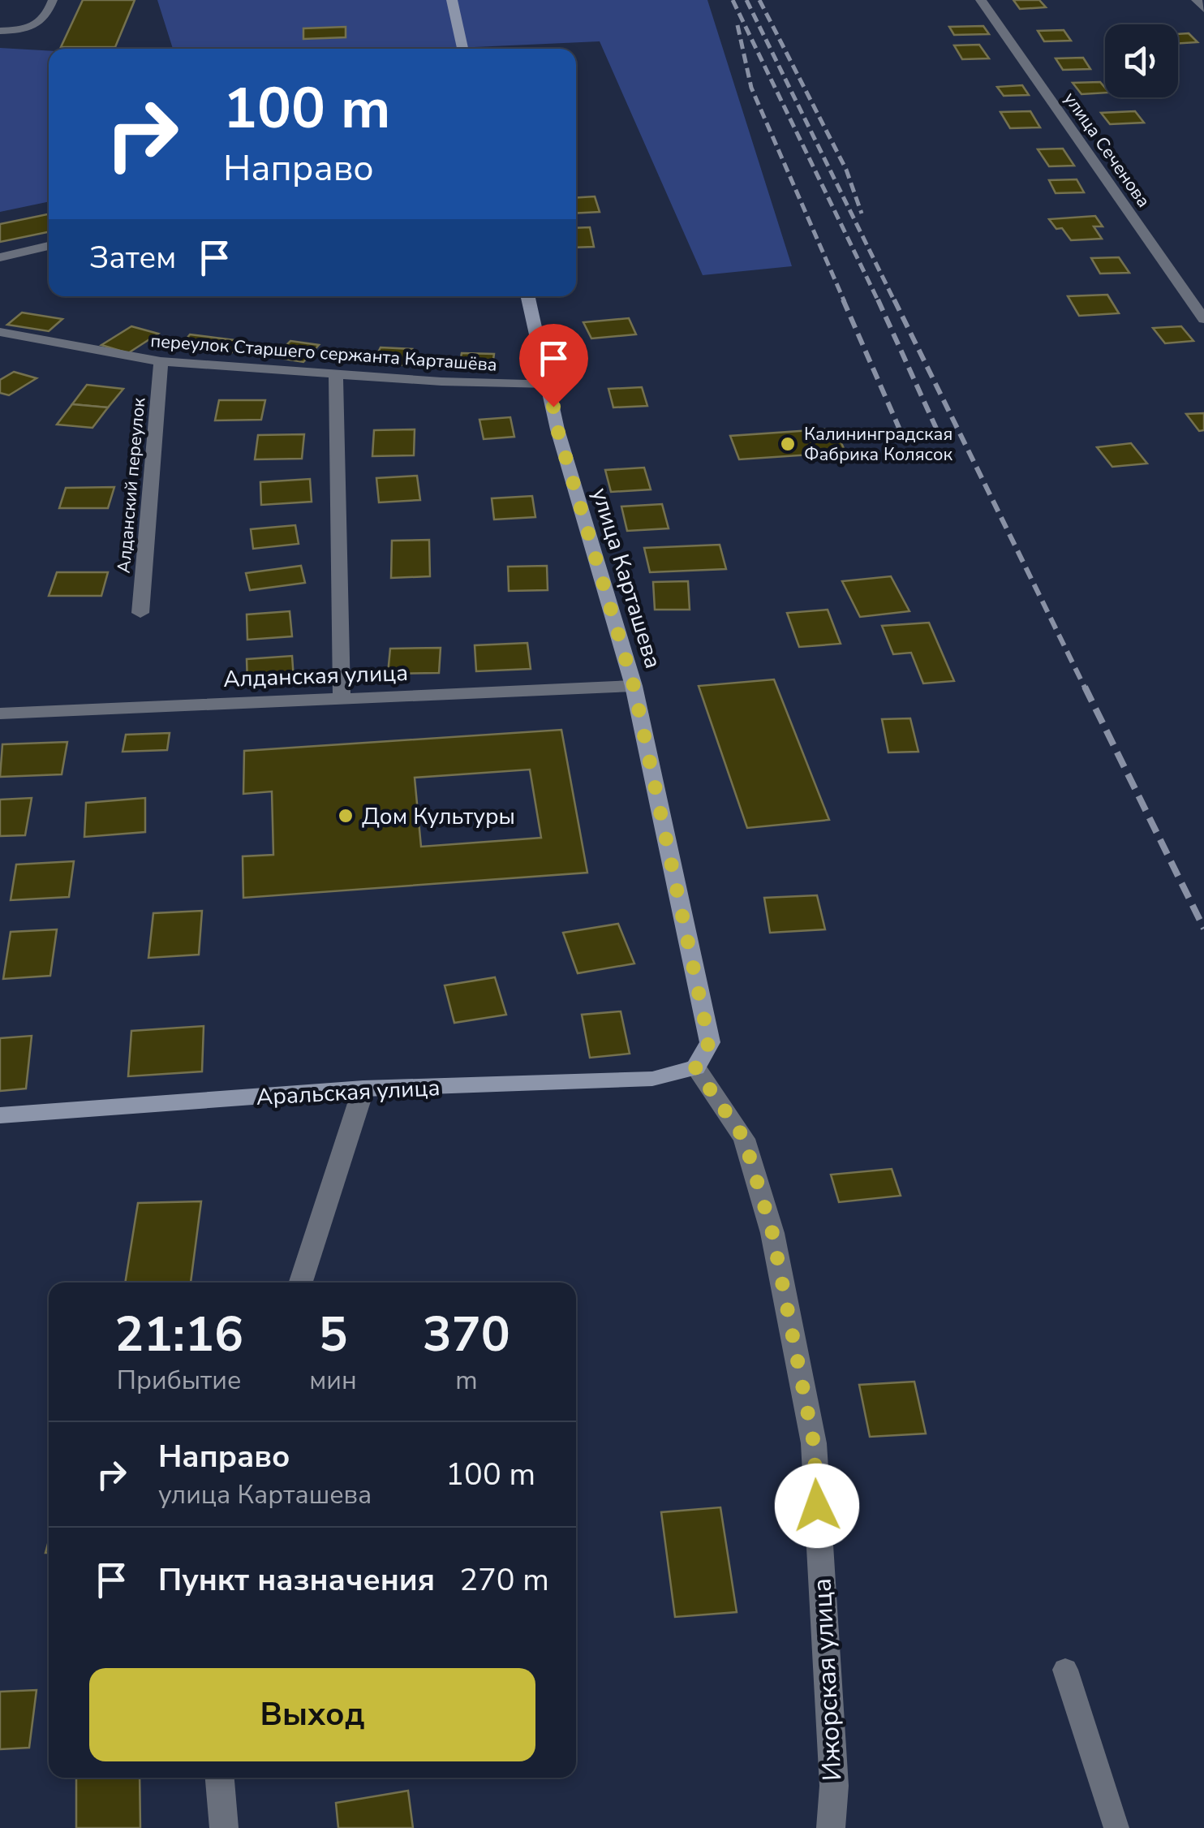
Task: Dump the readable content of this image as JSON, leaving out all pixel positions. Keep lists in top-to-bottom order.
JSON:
{
  "streets": {
    "main road": ["улица Карташева", "Аральская улица"],
    "street": [
      "улица Сеченова",
      "переулок Старшего сержанта Карташёва",
      "Алданский переулок",
      "Алданская улица",
      "Ижорская улица"
    ]
  },
  "crossings": [
    ["переулок Старшего сержанта Карташёва", "Алданский переулок"],
    ["переулок Старшего сержанта Карташёва", "улица Карташева"],
    ["улица Карташева", "Алданская улица"],
    ["улица Карташева", "Аральская улица"],
    ["улица Карташева", "Ижорская улица"],
    ["Аральская улица", "Ижорская улица"]
  ],
  "places": ["Калининградская Фабрика Колясок", "Дом Культуры"],
  "page": {
    "turn": ["100 m", "Направо"],
    "then": "Затем",
    "eta": [
      "21:16",
      "Прибытие",
      "5",
      "мин",
      "370",
      "m"
    ],
    "list": [
      {
        "name": "Направо",
        "note": "улица Карташева",
        "value": "100 m"
      },
      {
        "name": "Пункт назначения",
        "value": "270 m"
      }
    ],
    "buttons": "Выход"
  }
}
